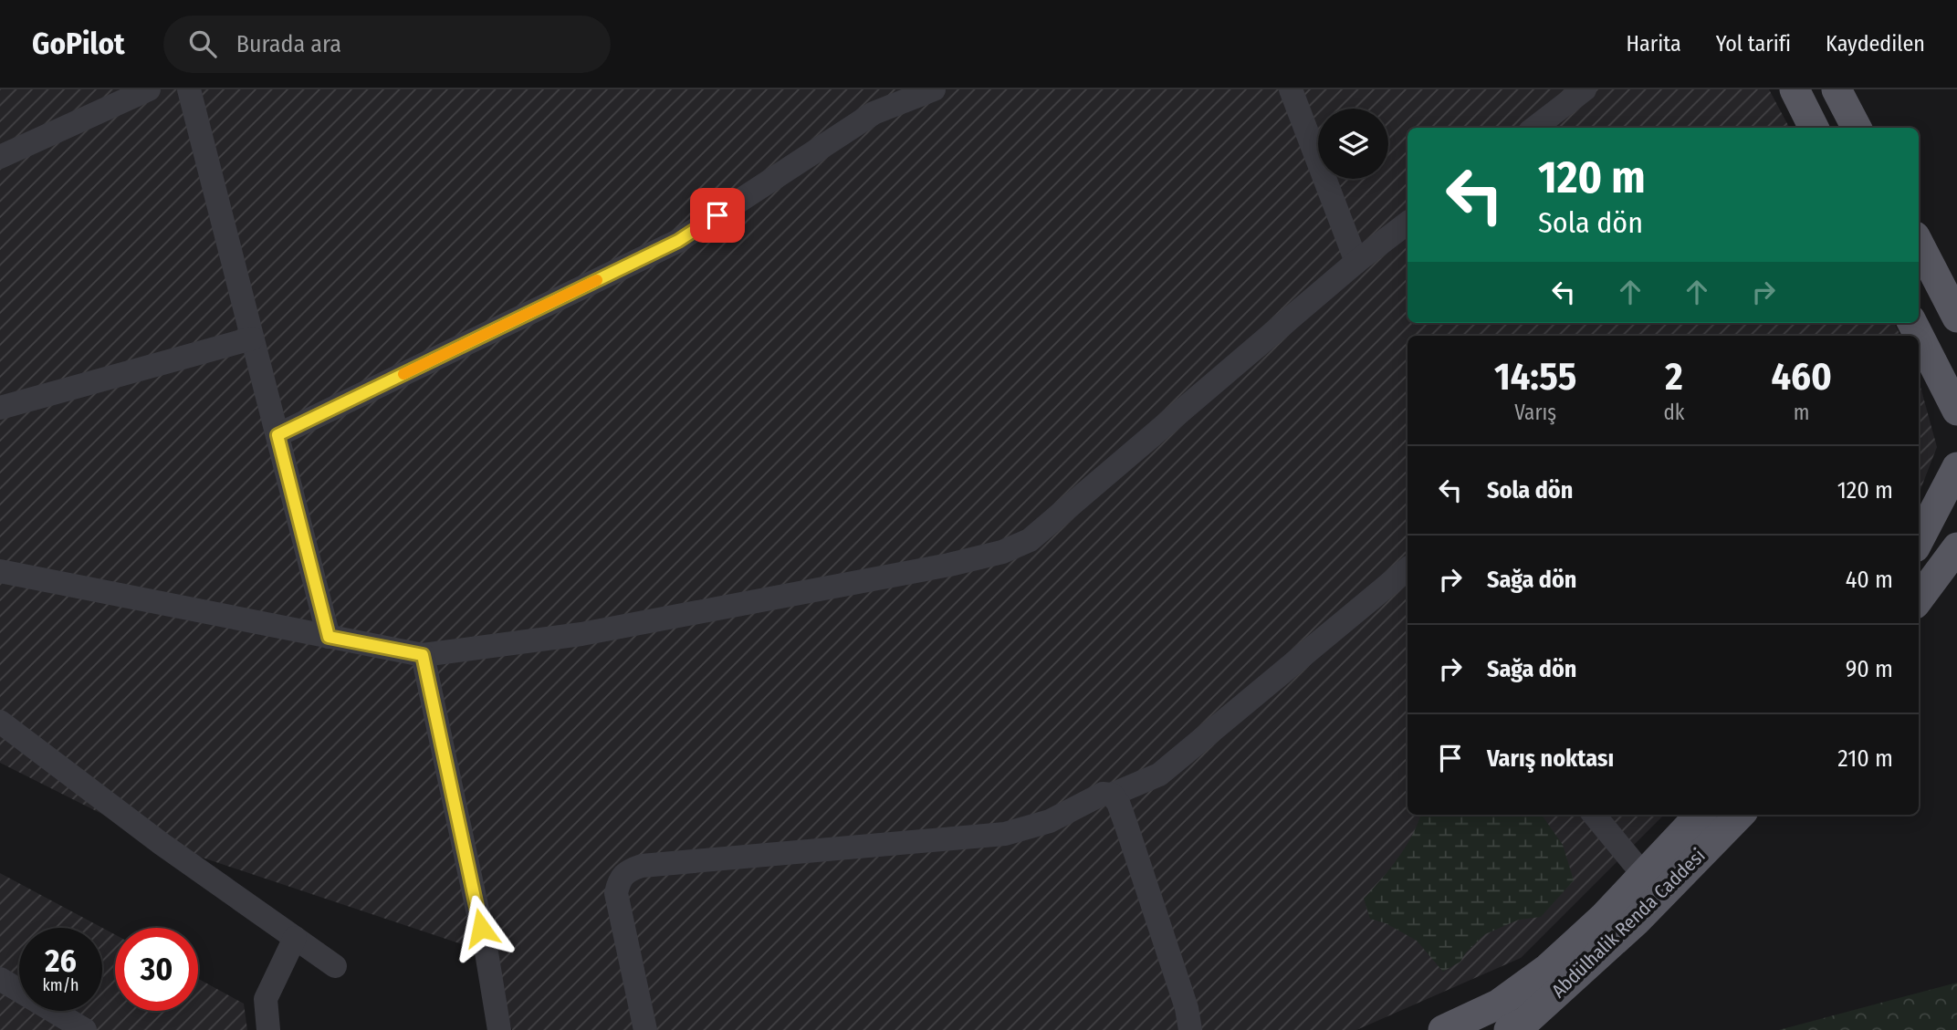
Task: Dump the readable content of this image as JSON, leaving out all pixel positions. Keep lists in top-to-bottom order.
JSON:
{
  "streets": {
    "main road": ["Abdülhalik Renda Caddesi"]
  },
  "page": {
    "header": "GoPilot",
    "search": "Burada ara",
    "nav": ["Harita", "Yol tarifi", "Kaydedilen"],
    "turn": ["120 m", "Sola dön"],
    "eta": [
      "14:55",
      "Varış",
      "2",
      "dk",
      "460",
      "m"
    ],
    "list": [
      {
        "name": "Sola dön",
        "value": "120 m"
      },
      {
        "name": "Sağa dön",
        "value": "40 m"
      },
      {
        "name": "Sağa dön",
        "value": "90 m"
      },
      {
        "name": "Varış noktası",
        "value": "210 m"
      }
    ],
    "speed": "26 km/h",
    "limit": "30"
  }
}
